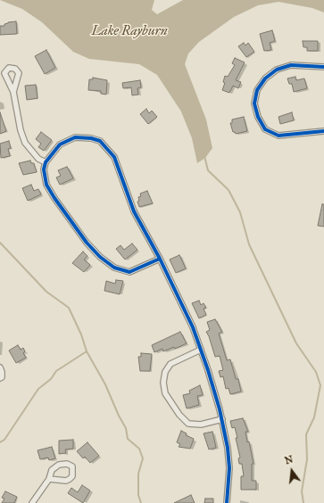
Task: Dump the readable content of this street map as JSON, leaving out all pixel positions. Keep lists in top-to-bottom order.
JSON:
{
  "water": ["Lake Rayburn"],
  "north": "top"
}
